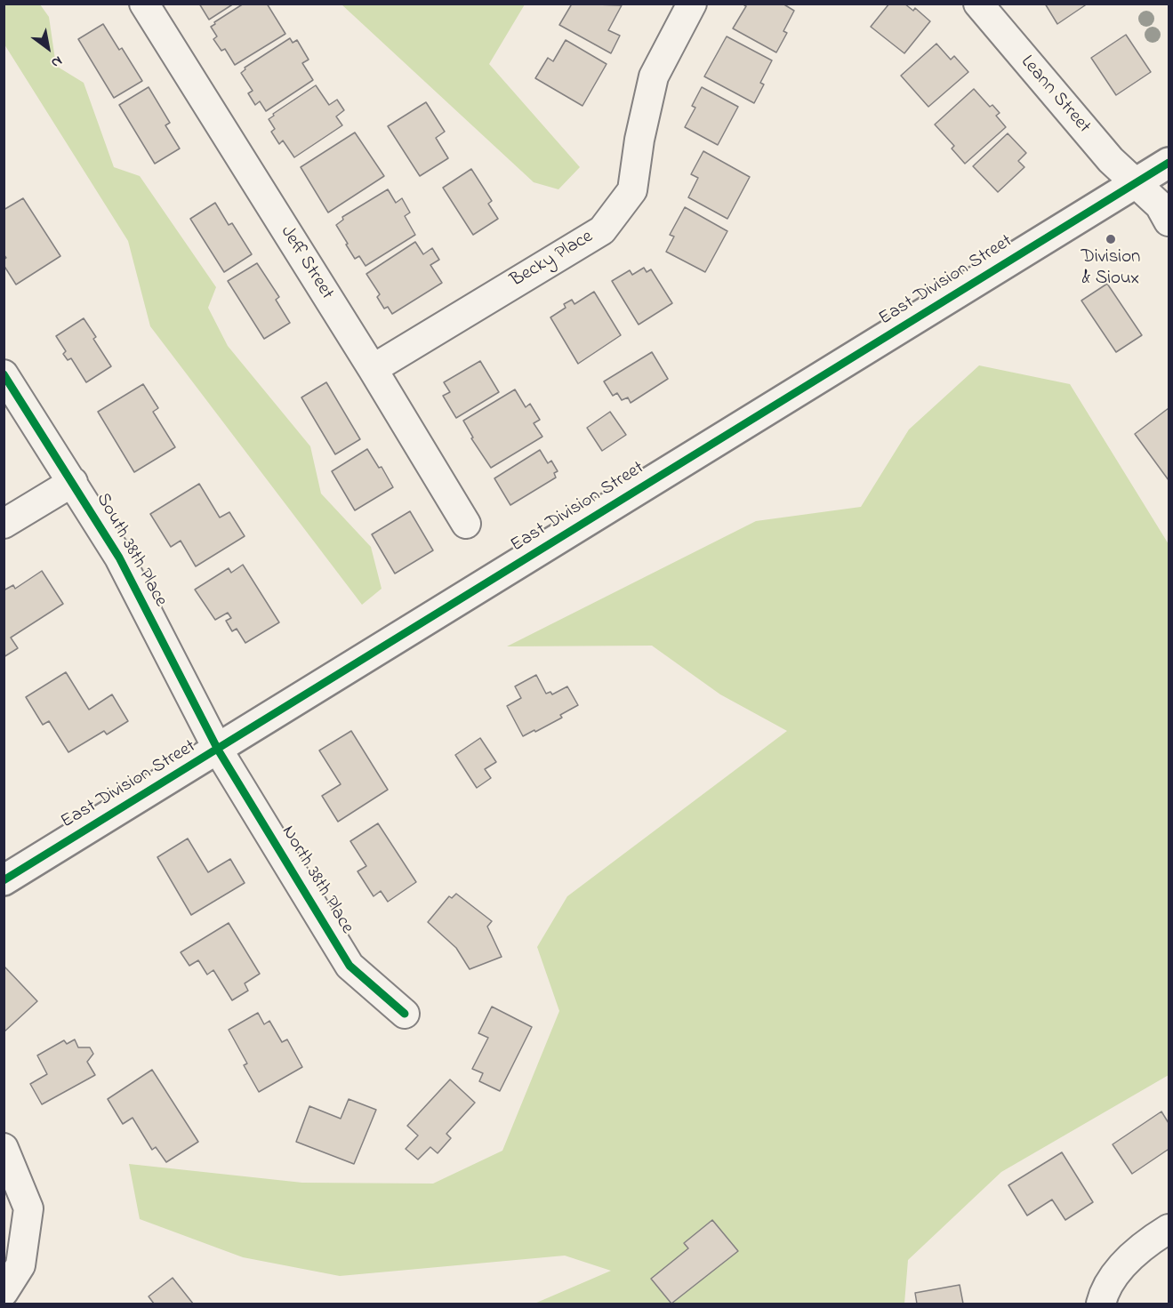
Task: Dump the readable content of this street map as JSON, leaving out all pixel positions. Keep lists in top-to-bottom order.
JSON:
{
  "streets": {
    "street": [
      "Leann Street",
      "Becky Place",
      "Jeff Street",
      "East Division Street",
      "South 38th Place",
      "North 38th Place"
    ]
  },
  "crossings": [
    ["Leann Street", "East Division Street"],
    ["Becky Place", "Jeff Street"],
    ["East Division Street", "South 38th Place"],
    ["East Division Street", "North 38th Place"],
    ["South 38th Place", "North 38th Place"]
  ],
  "places": ["Division & Sioux"],
  "north": "bottom right"
}
